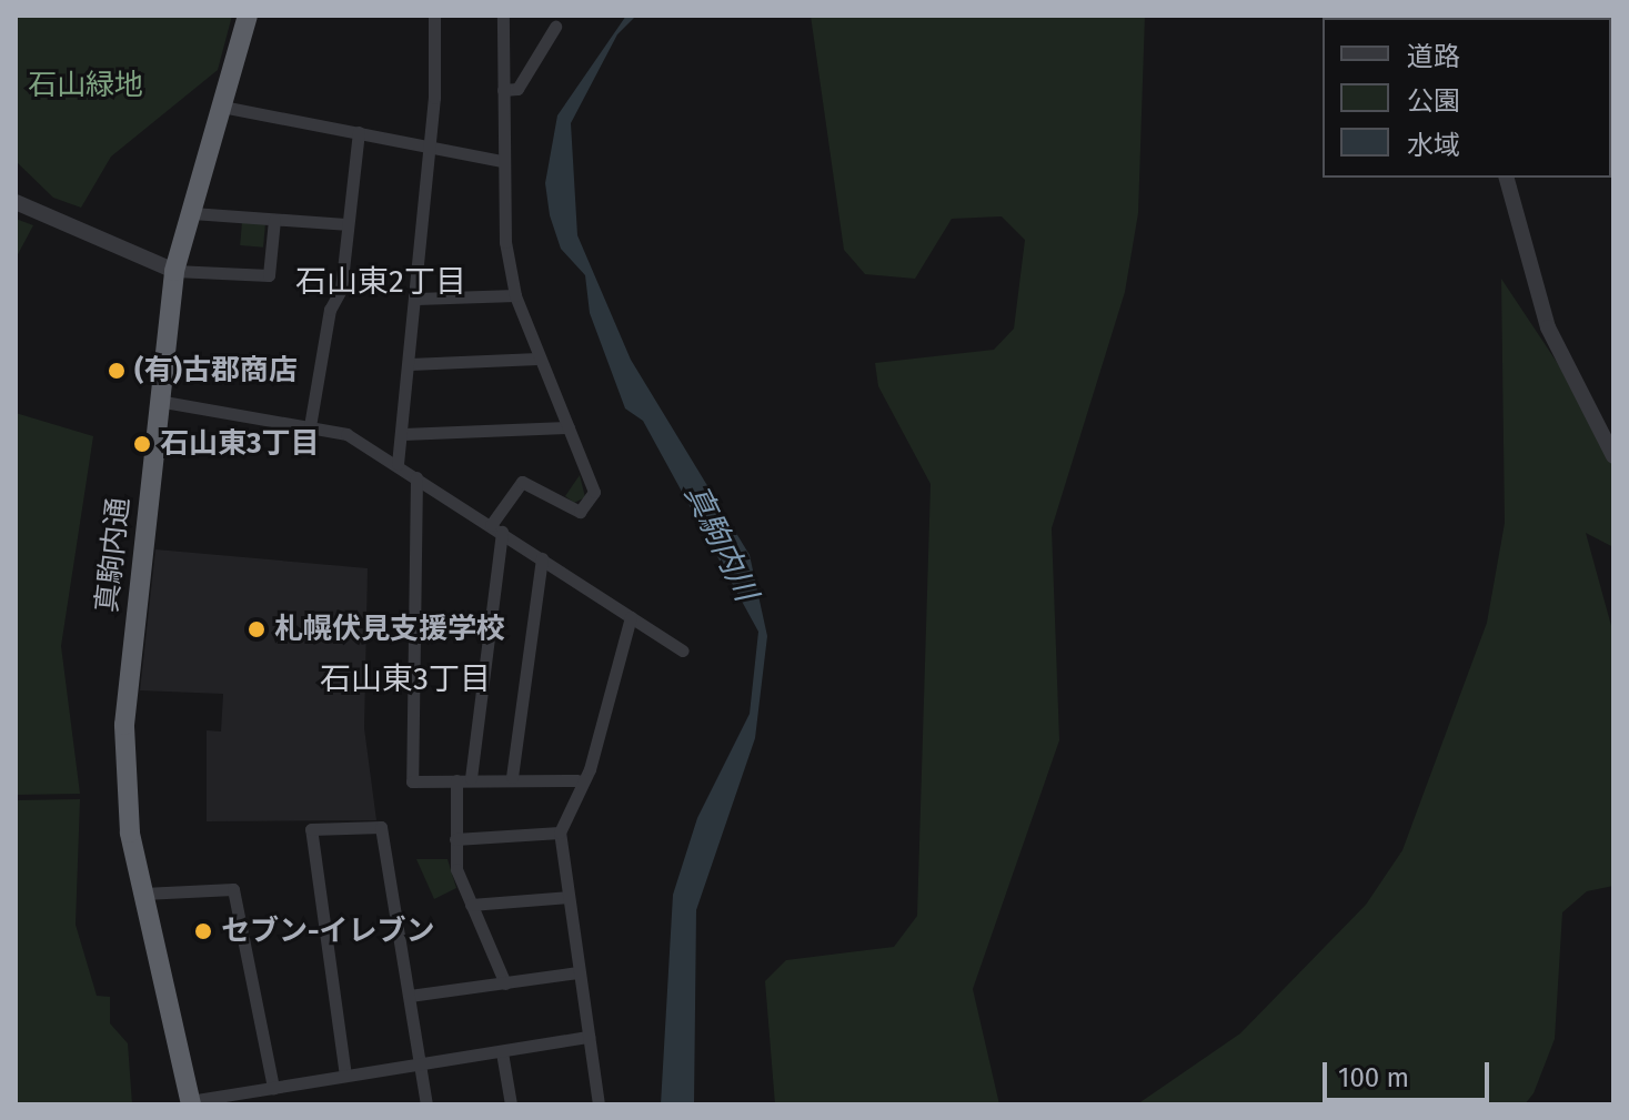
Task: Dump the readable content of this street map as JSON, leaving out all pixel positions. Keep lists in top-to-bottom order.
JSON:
{
  "streets": {
    "highway": ["真駒内通"]
  },
  "districts": ["石山東2丁目", "石山東3丁目"],
  "water": ["真駒内川"],
  "parks": ["石山緑地"],
  "places": [
    "(有)古郡商店",
    "石山東3丁目",
    "札幌伏見支援学校",
    "セブン-イレブン"
  ],
  "legend": ["道路", "公園", "水域"],
  "scale_bar": "100 m"
}
